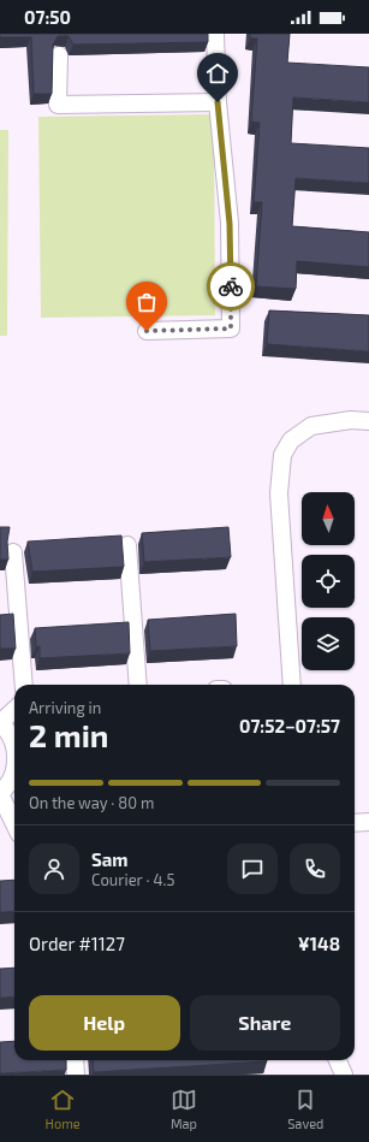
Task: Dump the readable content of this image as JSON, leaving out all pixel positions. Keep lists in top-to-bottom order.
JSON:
{
  "north": "top",
  "page": {
    "status": "07:50",
    "heading": ["2 min", "Arriving in", "07:52–07:57"],
    "panel": [
      "Sam",
      "Courier · 4.5",
      "Order #1127",
      "¥148"
    ],
    "bar": "On the way · 80 m",
    "buttons": ["Help", "Share"],
    "tabs": ["Home", "Map", "Saved"]
  }
}
